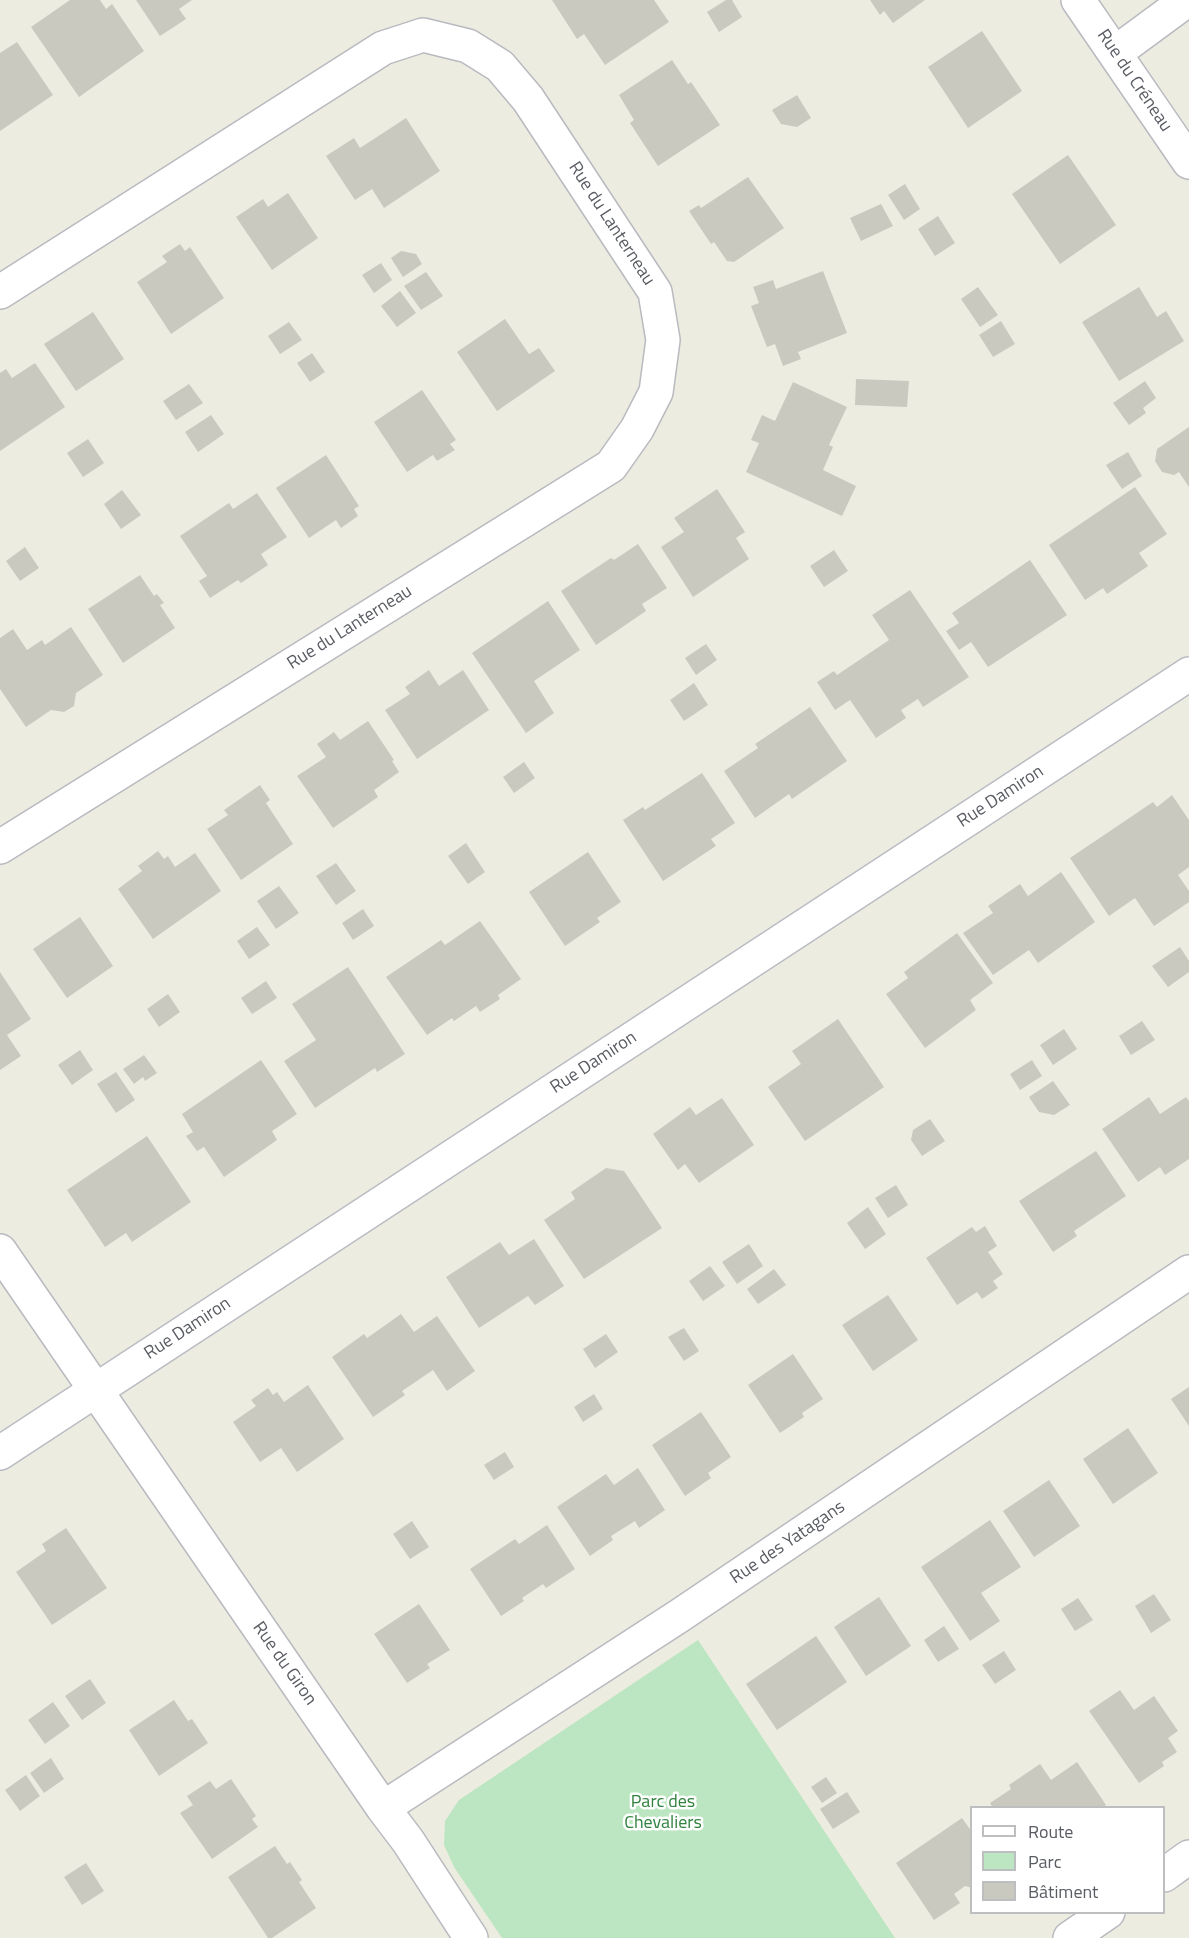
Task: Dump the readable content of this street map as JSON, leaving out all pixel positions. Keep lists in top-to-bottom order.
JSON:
{
  "streets": {
    "street": [
      "Rue du Créneau",
      "Rue du Lanterneau",
      "Rue Damiron",
      "Rue des Yatagans",
      "Rue du Giron"
    ]
  },
  "crossings": [
    ["Rue Damiron", "Rue du Giron"],
    ["Rue des Yatagans", "Rue du Giron"]
  ],
  "parks": ["Parc des Chevaliers"],
  "legend": ["Route", "Parc", "Bâtiment"]
}
